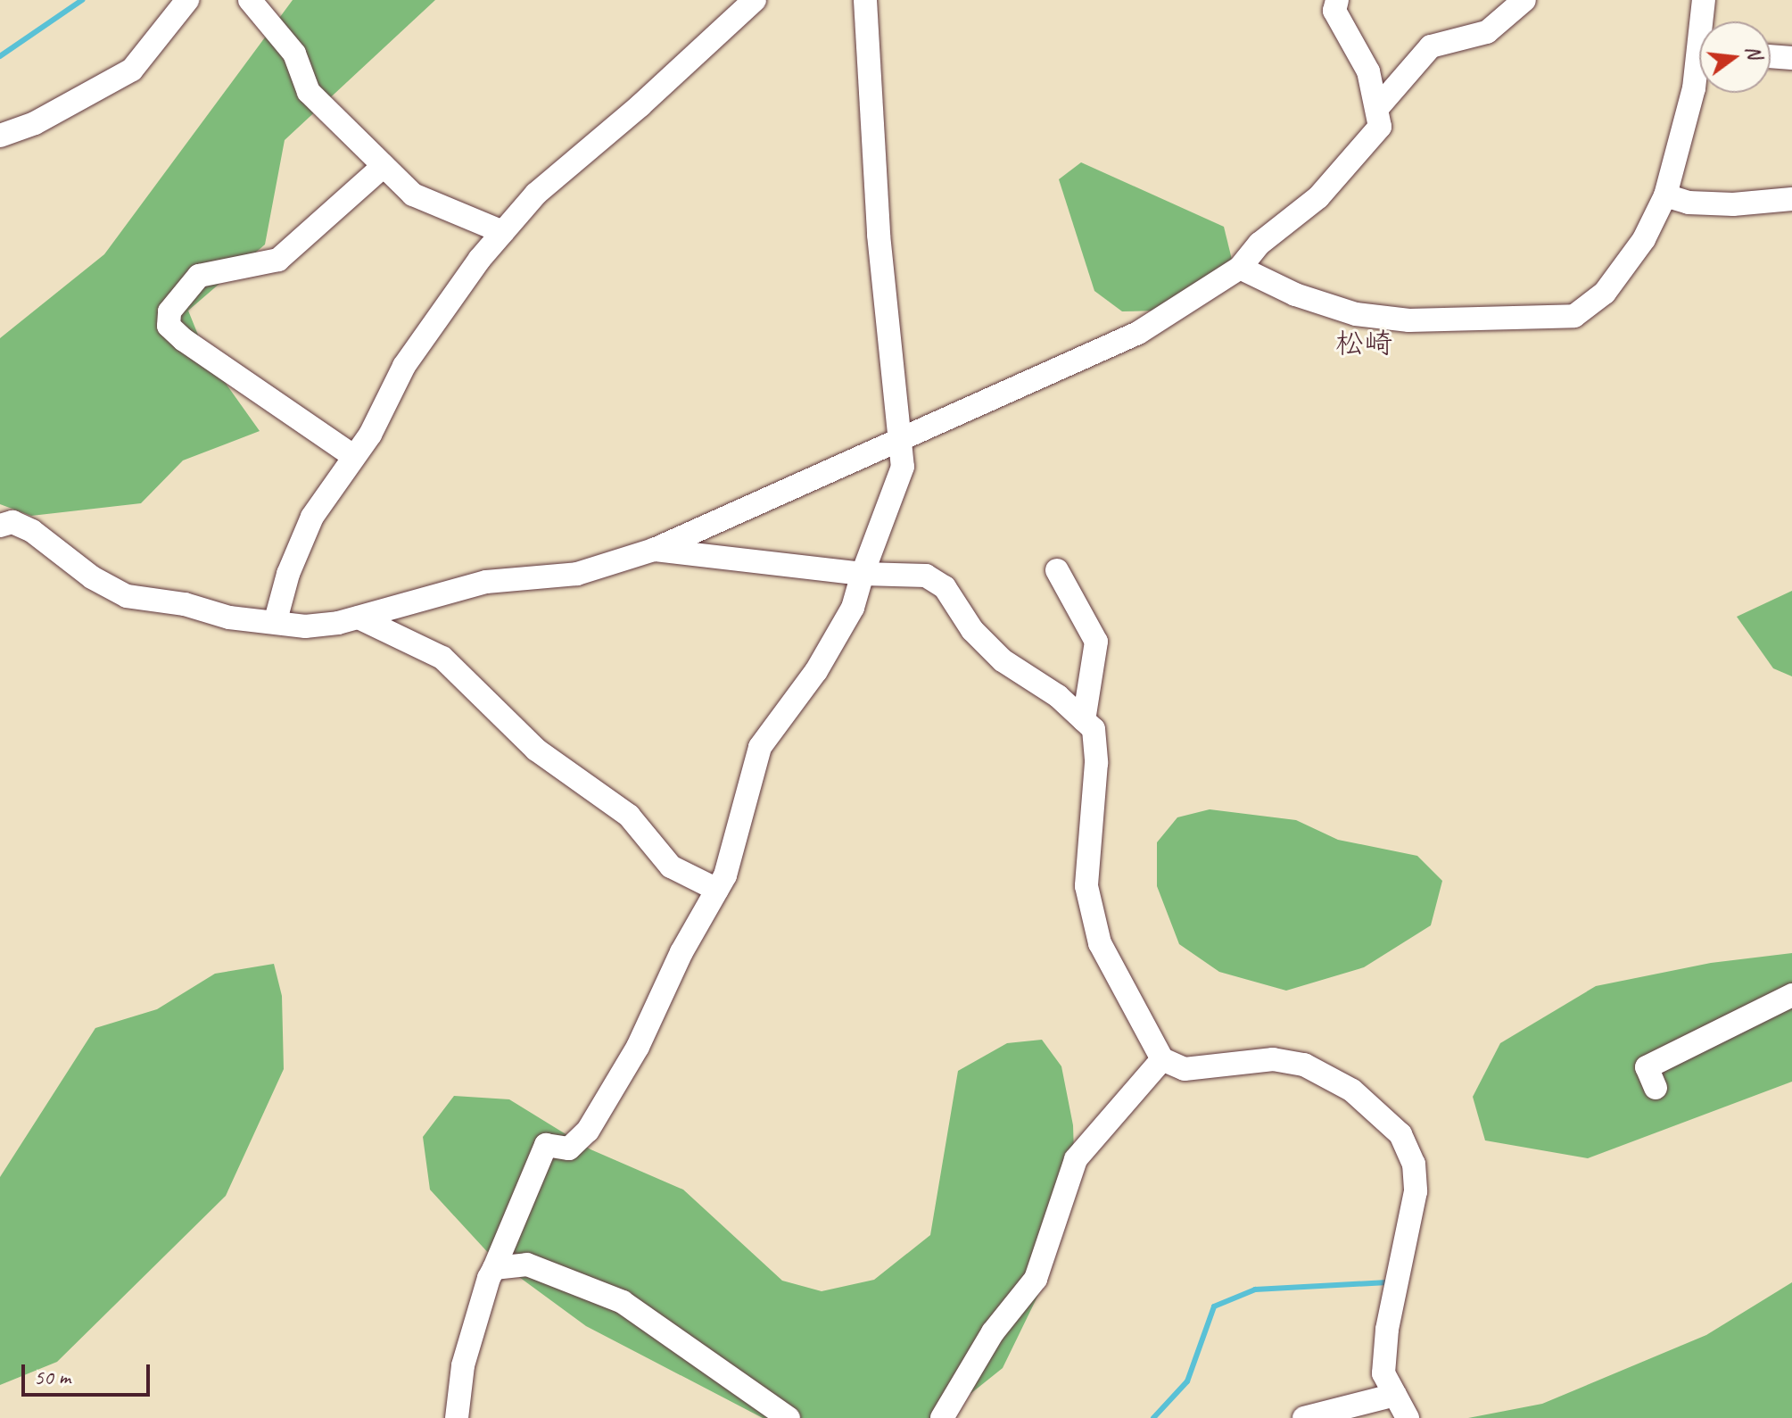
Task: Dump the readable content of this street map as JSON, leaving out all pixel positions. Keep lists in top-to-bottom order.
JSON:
{
  "districts": ["松崎"],
  "scale_bar": "50 m",
  "north": "right"
}
